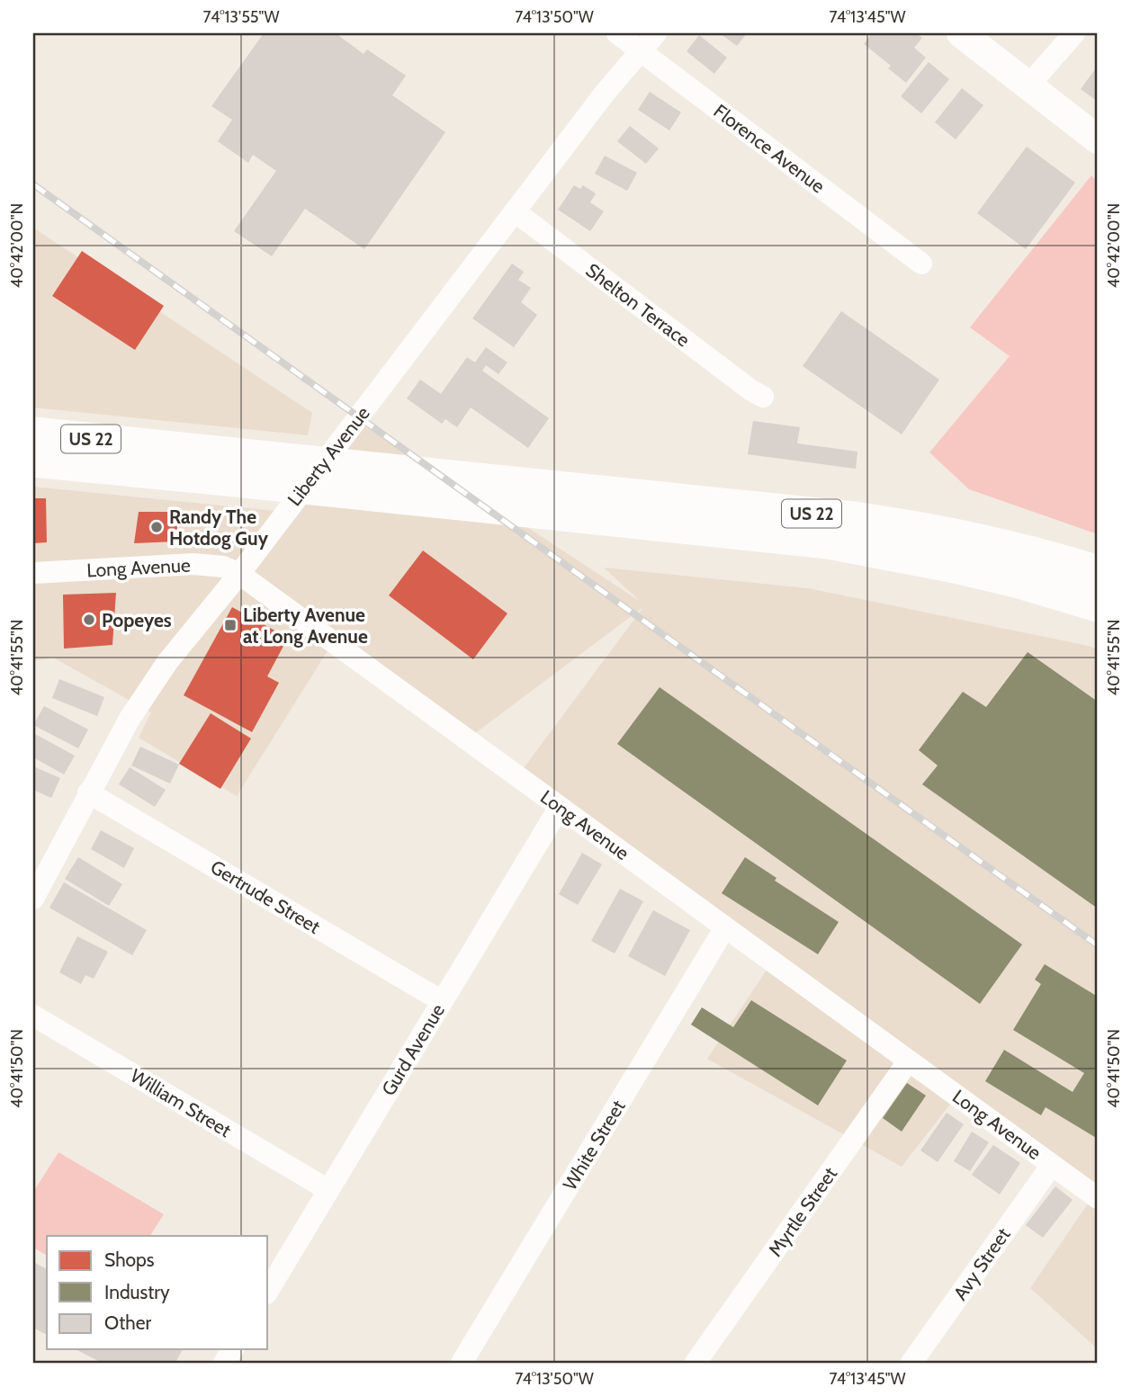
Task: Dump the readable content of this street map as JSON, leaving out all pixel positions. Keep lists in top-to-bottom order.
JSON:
{
  "streets": {
    "highway": ["US 22"],
    "street": [
      "Florence Avenue",
      "Shelton Terrace",
      "Liberty Avenue",
      "Long Avenue",
      "Gertrude Street",
      "Gurd Avenue",
      "William Street",
      "White Street",
      "Myrtle Street",
      "Avy Street"
    ]
  },
  "crossings": [
    ["Florence Avenue", "Liberty Avenue"],
    ["Shelton Terrace", "Liberty Avenue"],
    ["Liberty Avenue", "Long Avenue"],
    ["Liberty Avenue", "Gertrude Street"],
    ["Long Avenue", "Gurd Avenue"],
    ["Long Avenue", "White Street"],
    ["Long Avenue", "Myrtle Street"],
    ["Long Avenue", "Avy Street"],
    ["Gertrude Street", "Gurd Avenue"],
    ["Gurd Avenue", "William Street"]
  ],
  "places": {
    "other": ["Randy The Hotdog Guy", "Popeyes"],
    "transit": ["Liberty Avenue at Long Avenue"]
  },
  "legend": ["Shops", "Industry", "Other"],
  "coordinates": [
    "74°13'55\"W",
    "74°13'50\"W",
    "74°13'45\"W",
    "40°42'00\"N",
    "40°41'55\"N",
    "40°41'50\"N"
  ]
}
